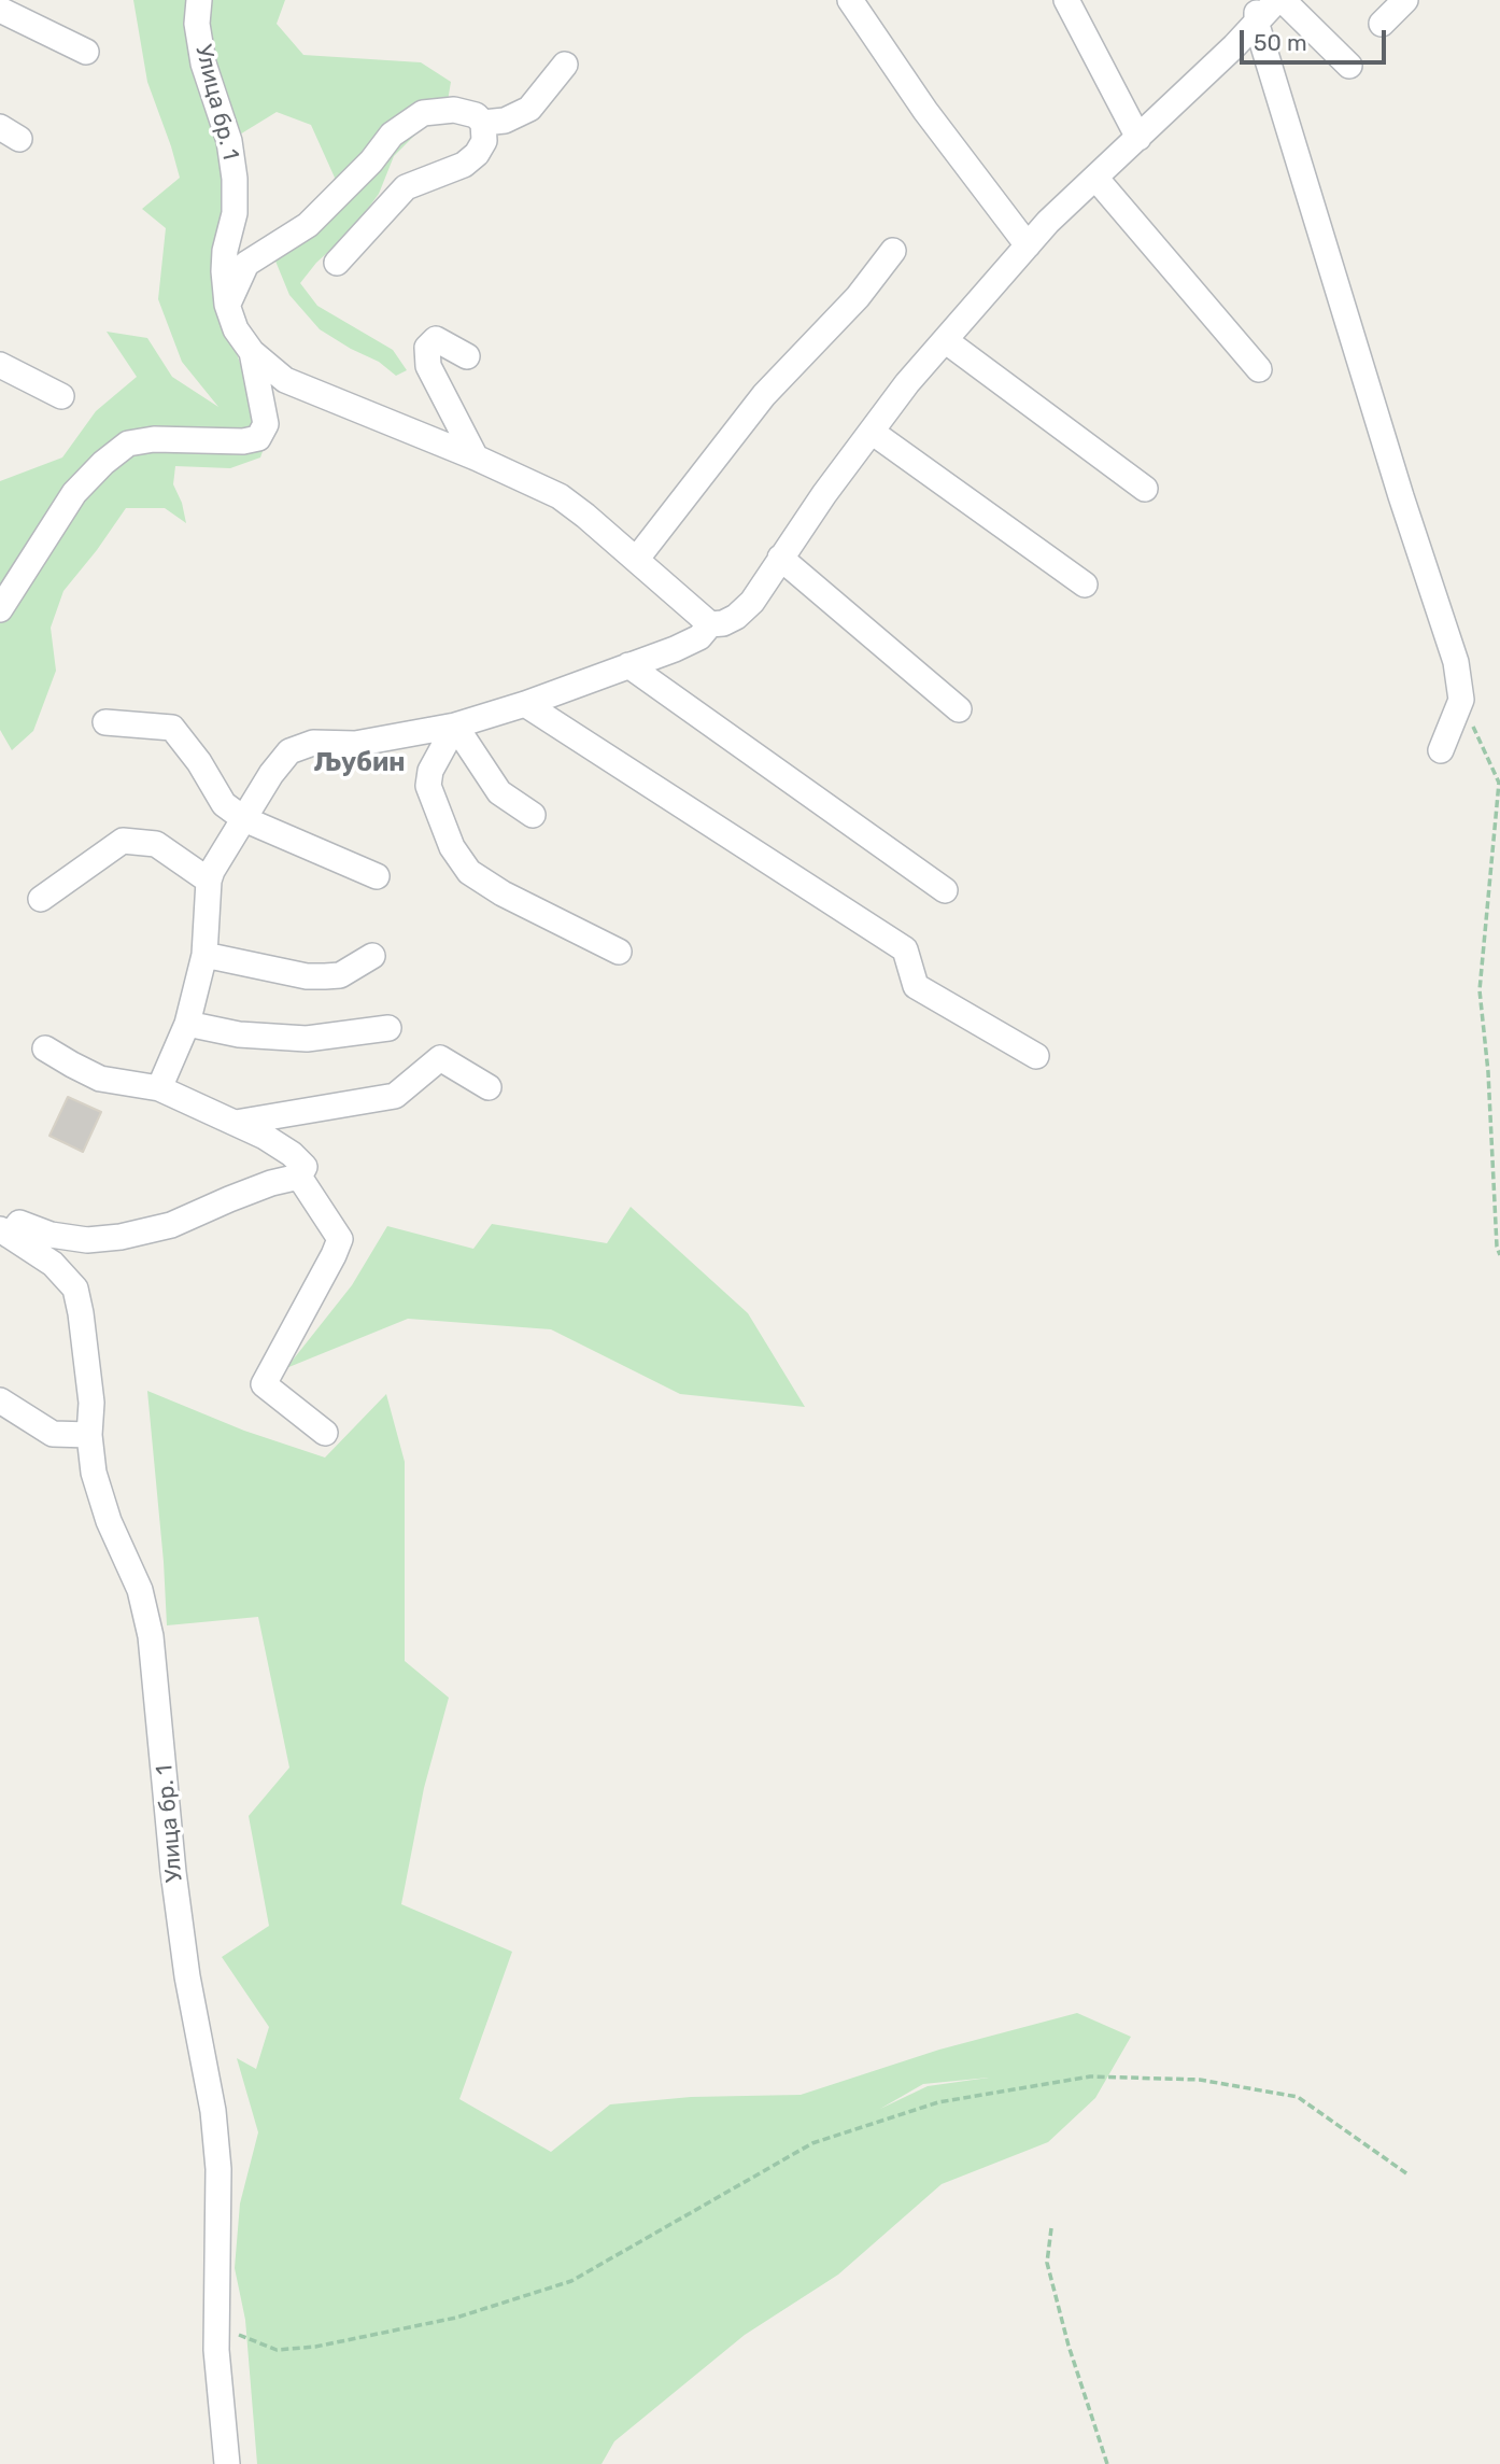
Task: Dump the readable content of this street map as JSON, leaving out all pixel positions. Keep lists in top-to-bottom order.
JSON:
{
  "streets": {
    "street": ["Улица бр. 1"]
  },
  "districts": ["Љубин"],
  "scale_bar": "50 m"
}
